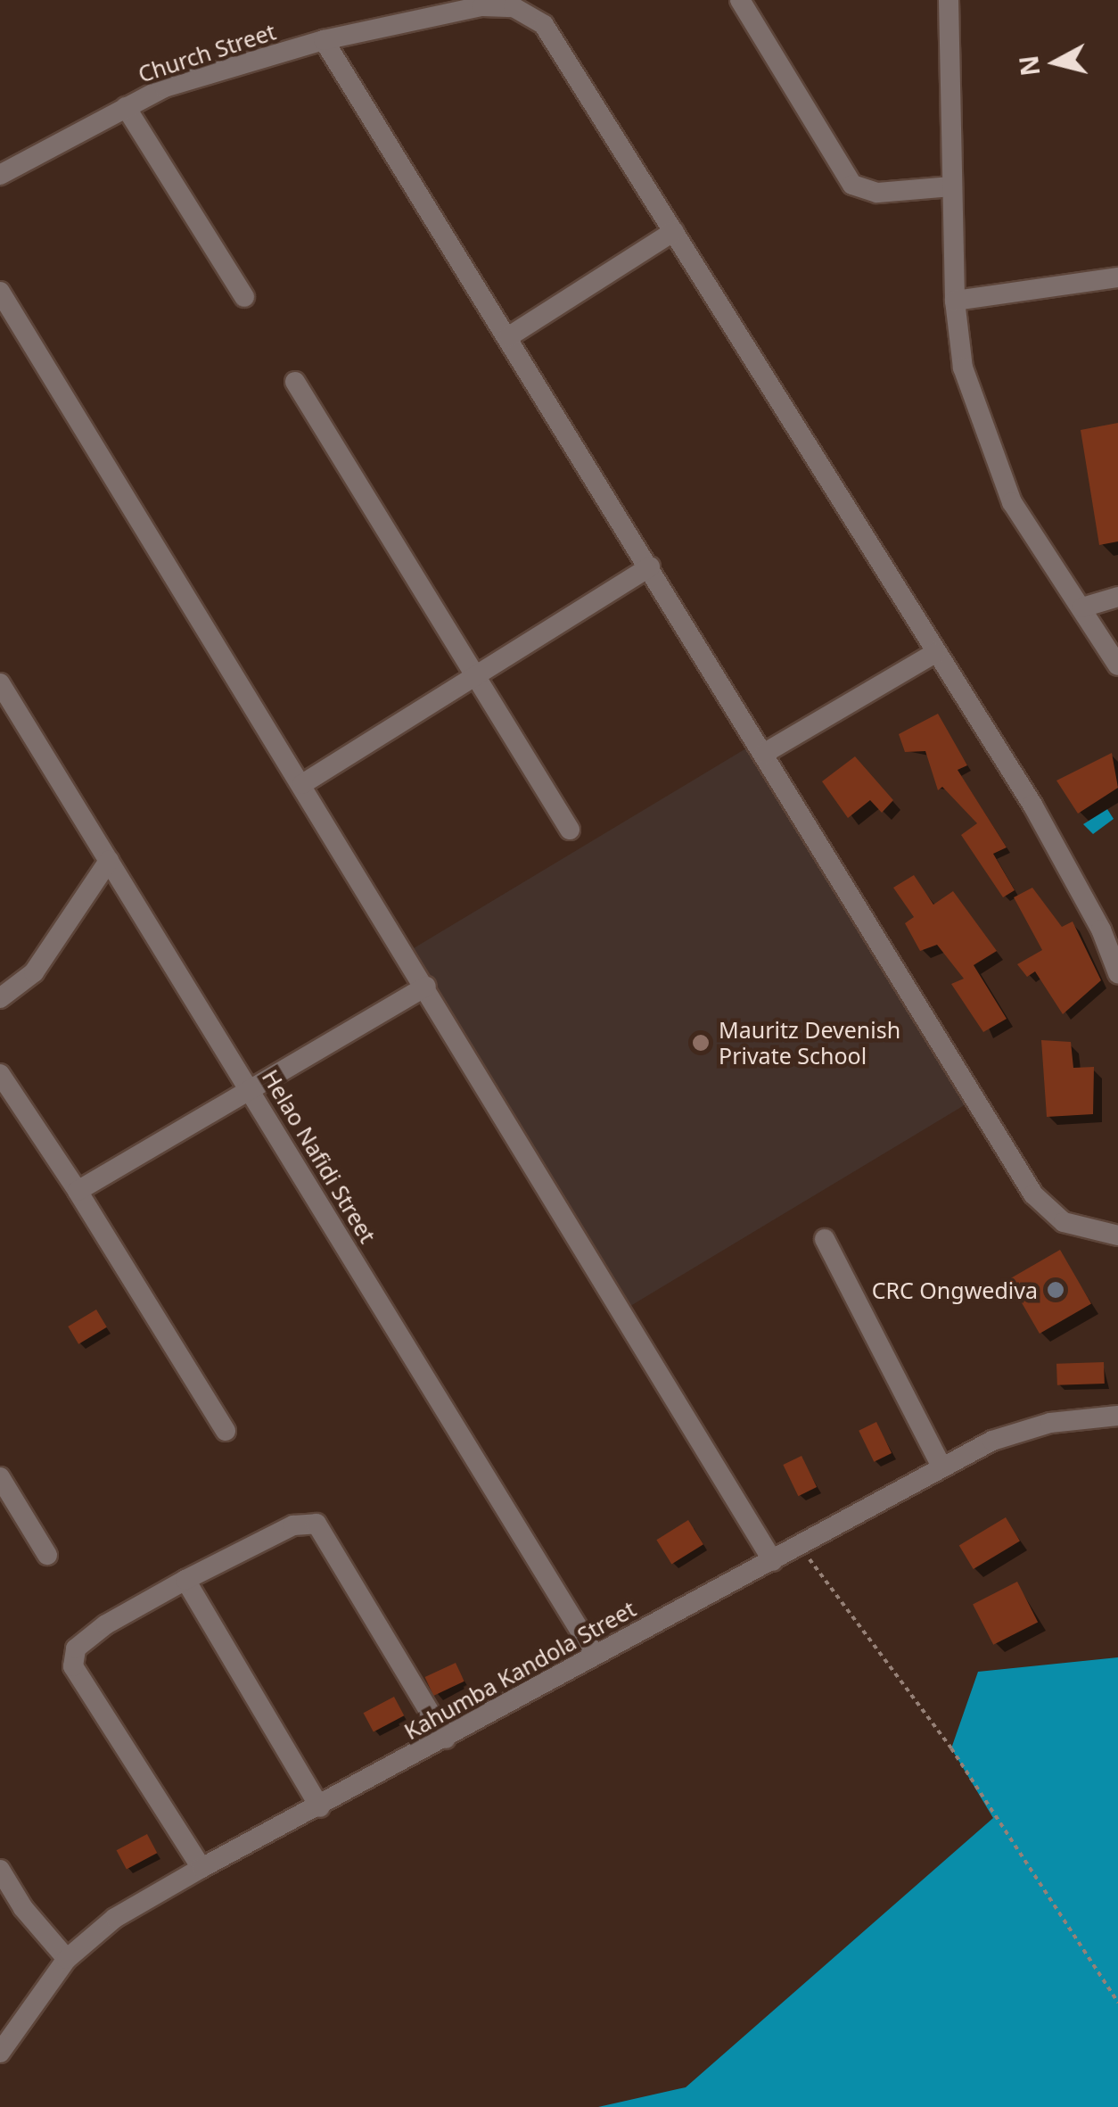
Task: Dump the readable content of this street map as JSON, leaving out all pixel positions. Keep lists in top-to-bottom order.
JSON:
{
  "streets": {
    "street": ["Church Street", "Helao Nafidi Street", "Kahumba Kandola Street"]
  },
  "crossings": [
    ["Helao Nafidi Street", "Kahumba Kandola Street"]
  ],
  "places": ["Mauritz Devenish Private School", "CRC Ongwediva"],
  "north": "left"
}
